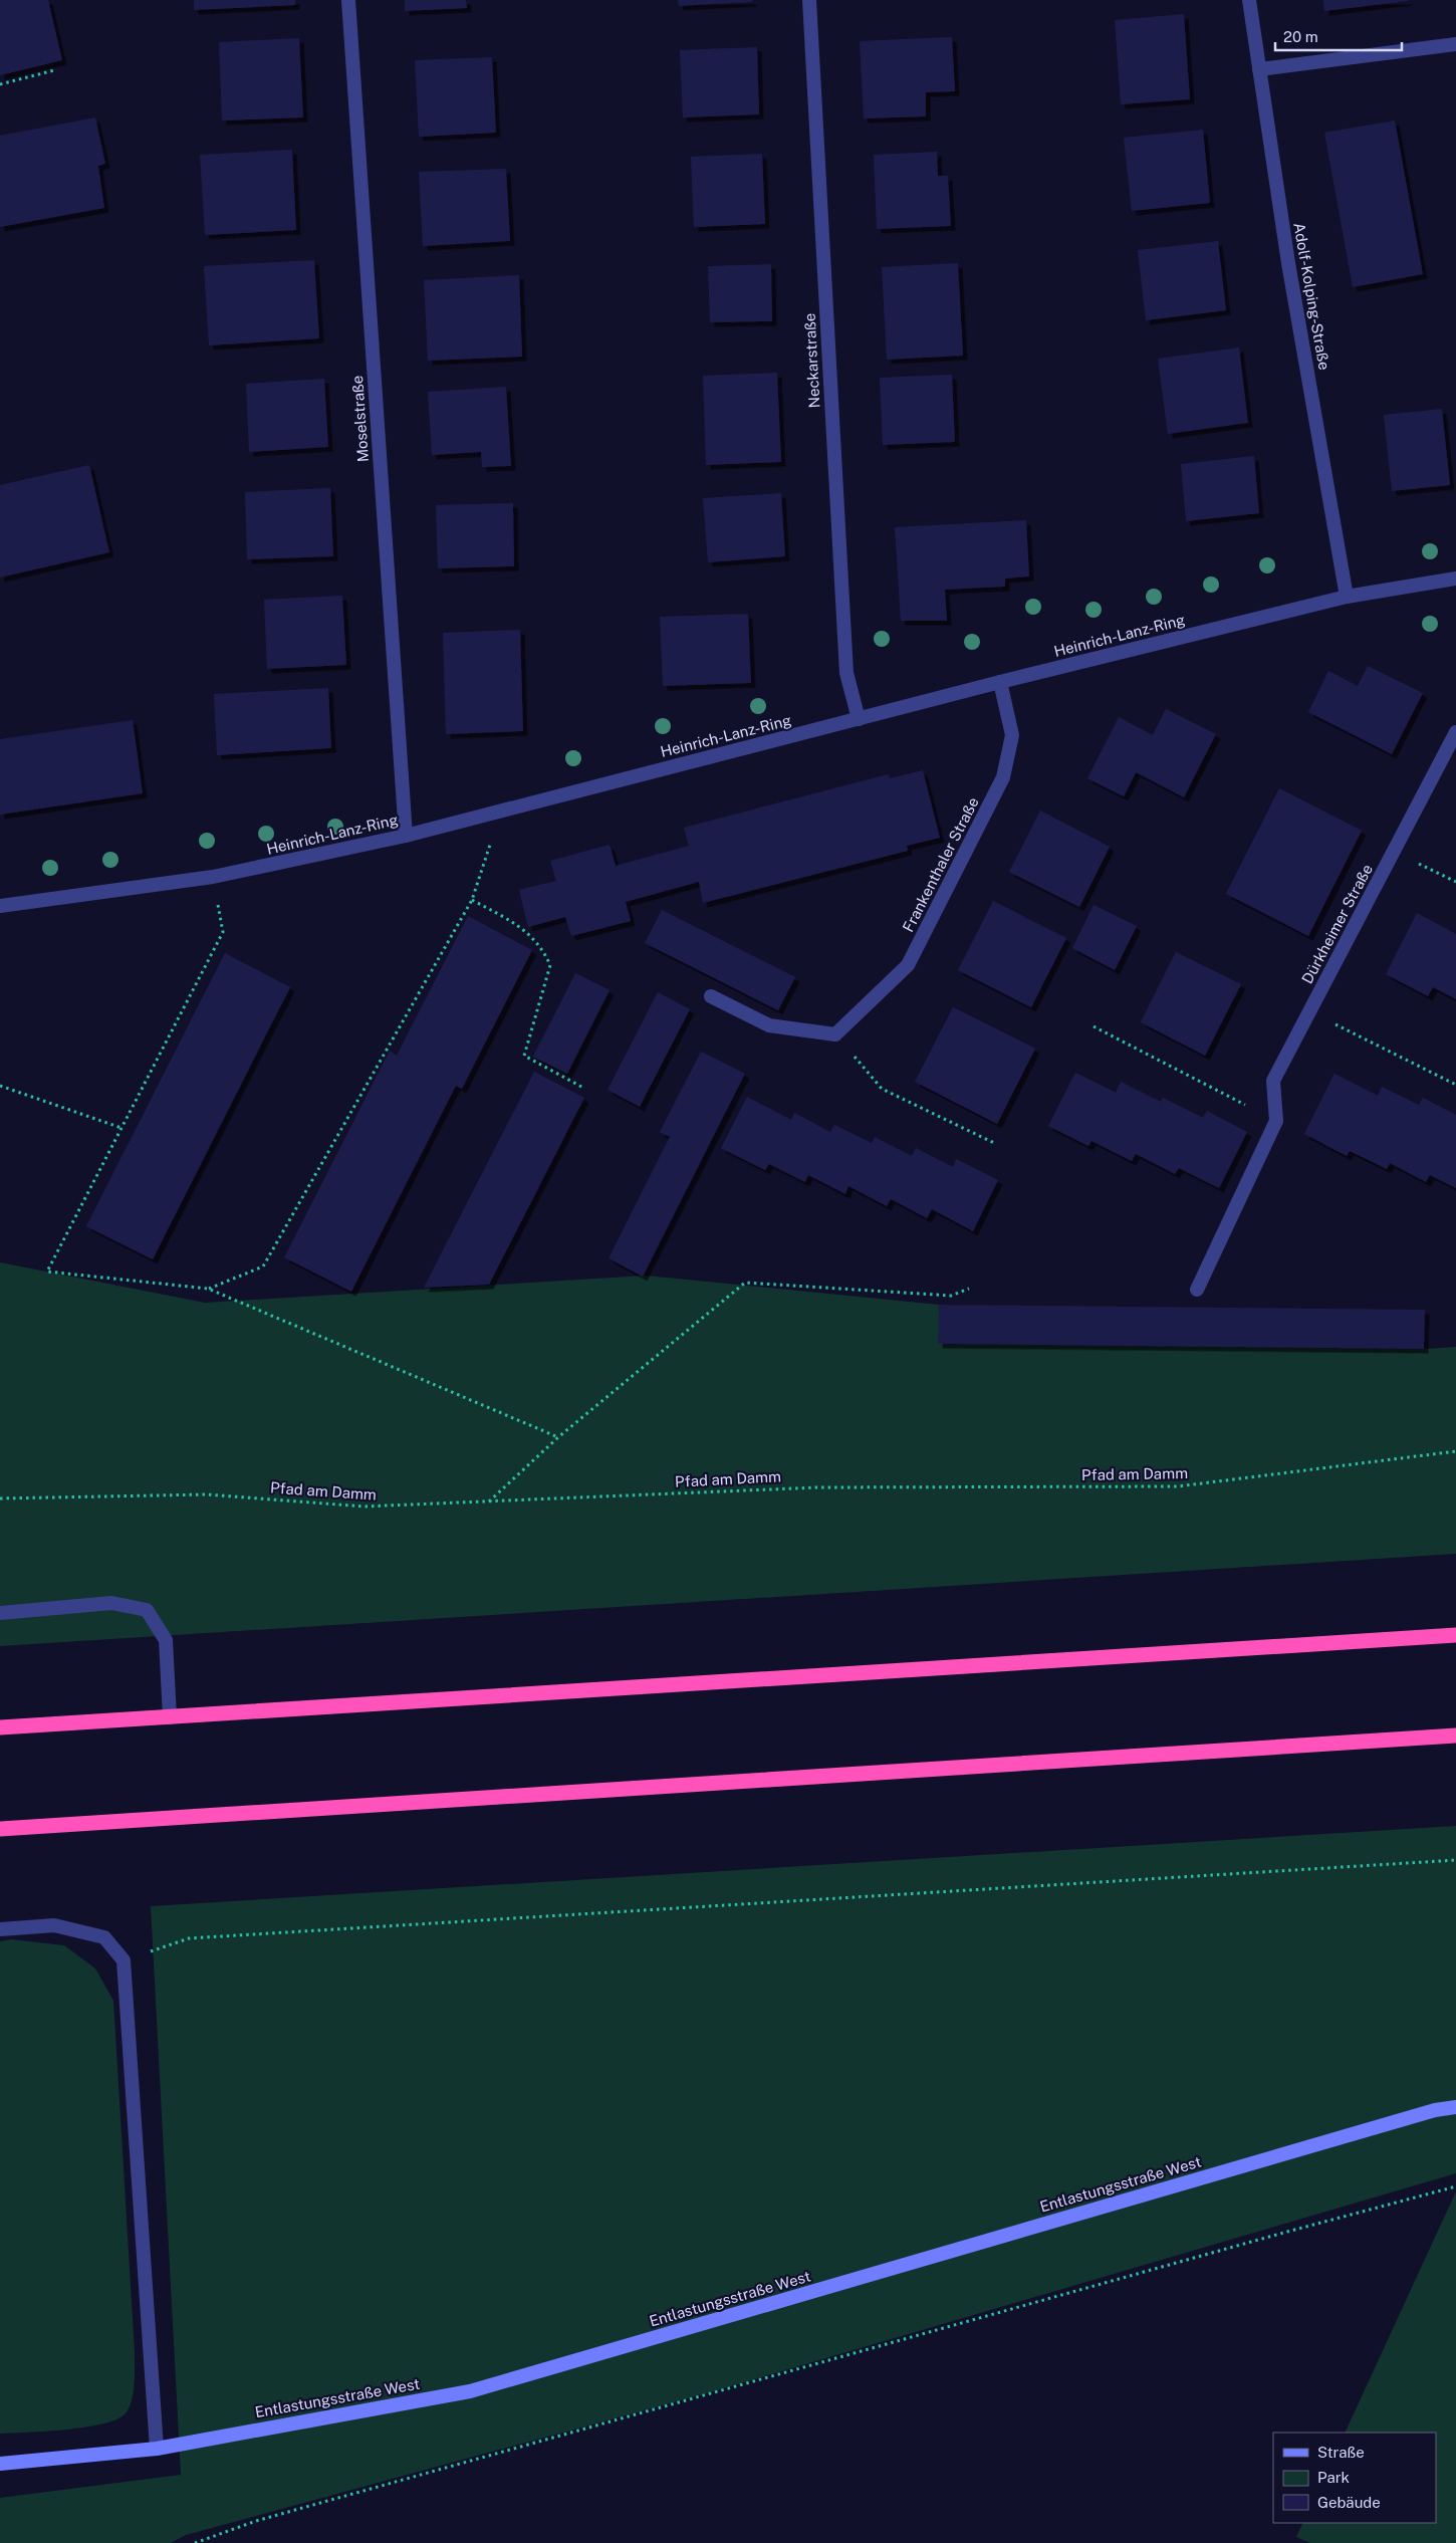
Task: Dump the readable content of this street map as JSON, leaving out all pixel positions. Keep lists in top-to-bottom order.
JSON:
{
  "streets": {
    "main road": ["Entlastungsstraße West"],
    "street": [
      "Adolf-Kolping-Straße",
      "Neckarstraße",
      "Moselstraße",
      "Heinrich-Lanz-Ring",
      "Frankenthaler Straße",
      "Dürkheimer Straße"
    ],
    "path": ["Pfad am Damm"]
  },
  "crossings": [
    ["Adolf-Kolping-Straße", "Heinrich-Lanz-Ring"],
    ["Neckarstraße", "Heinrich-Lanz-Ring"],
    ["Moselstraße", "Heinrich-Lanz-Ring"],
    ["Heinrich-Lanz-Ring", "Frankenthaler Straße"]
  ],
  "legend": ["Straße", "Park", "Gebäude"],
  "scale_bar": "20 m"
}
